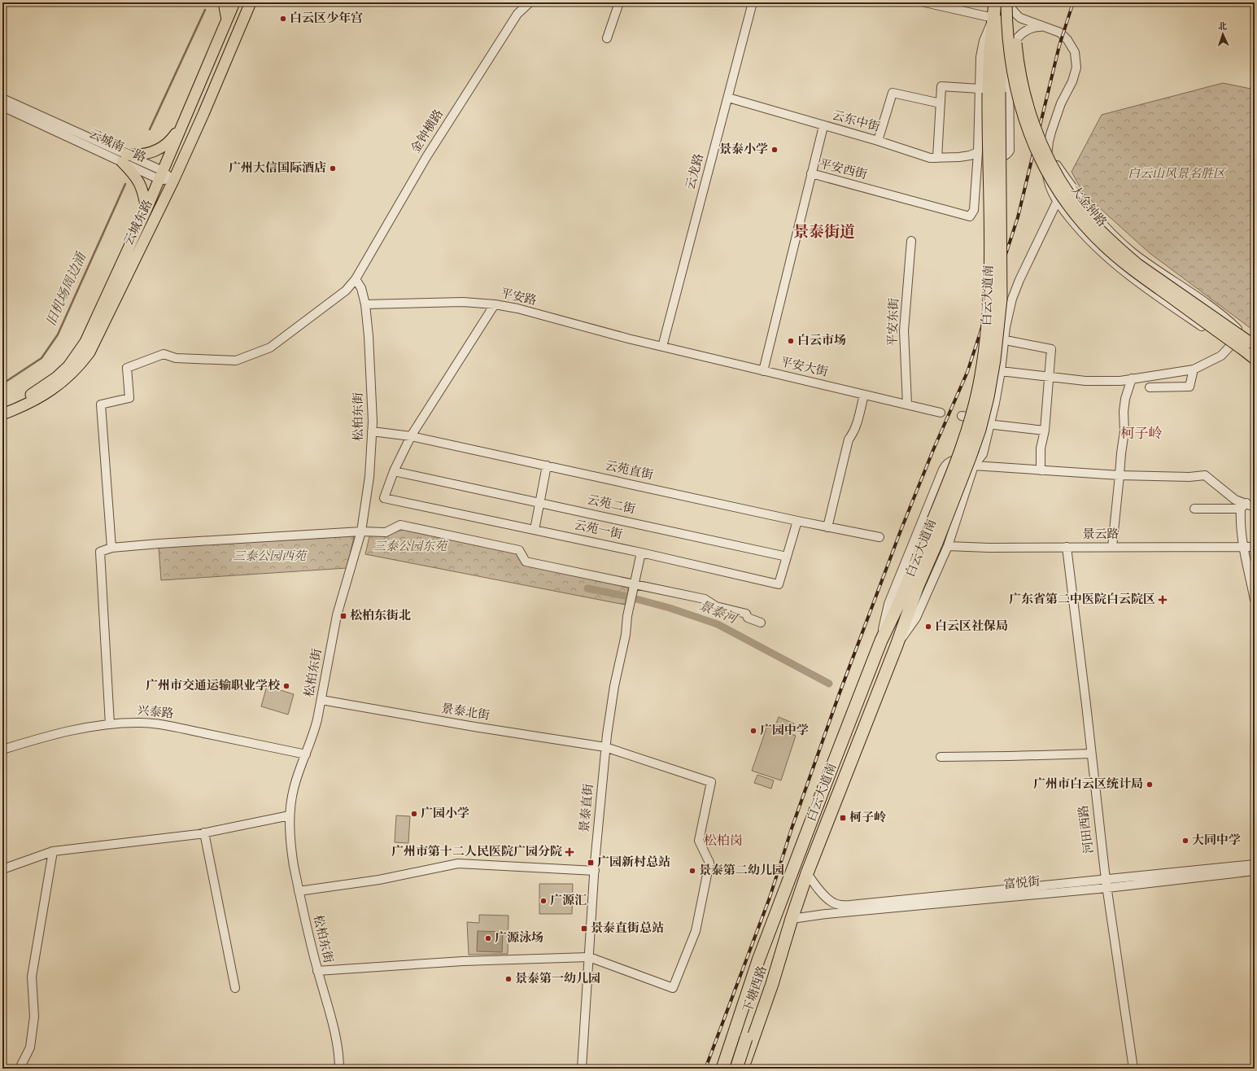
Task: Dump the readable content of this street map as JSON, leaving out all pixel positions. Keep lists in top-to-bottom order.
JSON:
{
  "streets": {
    "highway": ["白云大道南", "下塘西路"],
    "main road": ["大金钟路", "云城东路"],
    "street": [
      "云东中街",
      "金钟横路",
      "云城南一路",
      "平安西街",
      "云龙路",
      "平安路",
      "平安东街",
      "平安大街",
      "松柏东街",
      "云苑直街",
      "云苑二街",
      "云苑一街",
      "景云路",
      "兴泰路",
      "景泰北街",
      "景泰直街",
      "河田西路",
      "富悦街"
    ]
  },
  "crossings": [
    ["云东中街", "平安西街"],
    ["云东中街", "云龙路"],
    ["金钟横路", "松柏东街"],
    ["云城南一路", "云城东路"],
    ["平安西街", "平安大街"],
    ["云龙路", "平安路"],
    ["云龙路", "平安大街"],
    ["大金钟路", "白云大道南"],
    ["白云大道南", "景云路"],
    ["白云大道南", "富悦街"],
    ["白云大道南", "下塘西路"],
    ["平安路", "平安大街"],
    ["平安路", "松柏东街"],
    ["平安东街", "平安大街"],
    ["松柏东街", "云苑直街"],
    ["松柏东街", "兴泰路"],
    ["松柏东街", "景泰北街"],
    ["云苑二街", "云苑一街"],
    ["云苑一街", "景泰直街"],
    ["景云路", "河田西路"],
    ["景泰北街", "景泰直街"],
    ["河田西路", "富悦街"],
    ["富悦街", "下塘西路"]
  ],
  "districts": ["景泰街道", "柯子岭", "松柏岗"],
  "water": ["旧机场周边涌", "景泰河"],
  "parks": ["白云山风景名胜区", "三泰公园东苑", "三泰公园西苑"],
  "places": {
    "other": [
      "白云区少年宫",
      "景泰小学",
      "广州大信国际酒店",
      "白云市场",
      "白云区社保局",
      "广州市交通运输职业学校",
      "广园中学",
      "广州市白云区统计局",
      "广园小学",
      "大同中学",
      "景泰第二幼儿园",
      "广源汇",
      "广源泳场",
      "景泰第一幼儿园"
    ],
    "health": ["广东省第二中医院白云院区", "广州市第十二人民医院广园分院"],
    "transit": [
      "松柏东街北",
      "柯子岭",
      "广园新村总站",
      "景泰直街总站"
    ]
  },
  "north": "top"
}
